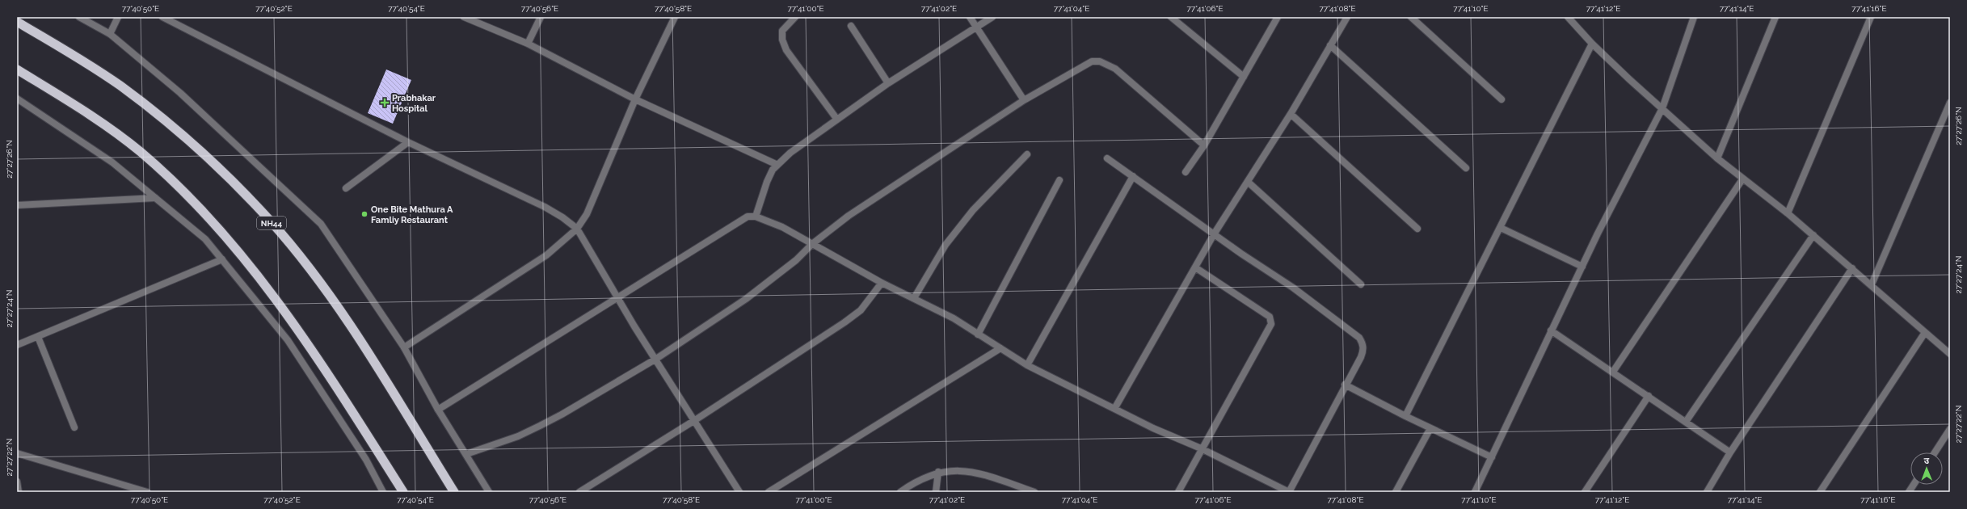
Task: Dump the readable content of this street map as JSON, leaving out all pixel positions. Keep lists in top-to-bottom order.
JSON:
{
  "streets": {
    "highway": ["NH44"]
  },
  "places": {
    "health": ["Prabhakar Hospital"],
    "other": ["One Bite Mathura A Famliy Restaurant"]
  },
  "north": "top",
  "coordinates": [
    "77°40'50\"E",
    "77°40'52\"E",
    "77°40'54\"E",
    "77°40'56\"E",
    "77°40'58\"E",
    "77°41'00\"E",
    "77°41'02\"E",
    "77°41'04\"E",
    "77°41'06\"E",
    "77°41'08\"E",
    "77°41'10\"E",
    "77°41'12\"E",
    "77°41'14\"E",
    "77°41'16\"E",
    "27°27'26\"N",
    "27°27'24\"N",
    "27°27'22\"N"
  ]
}
